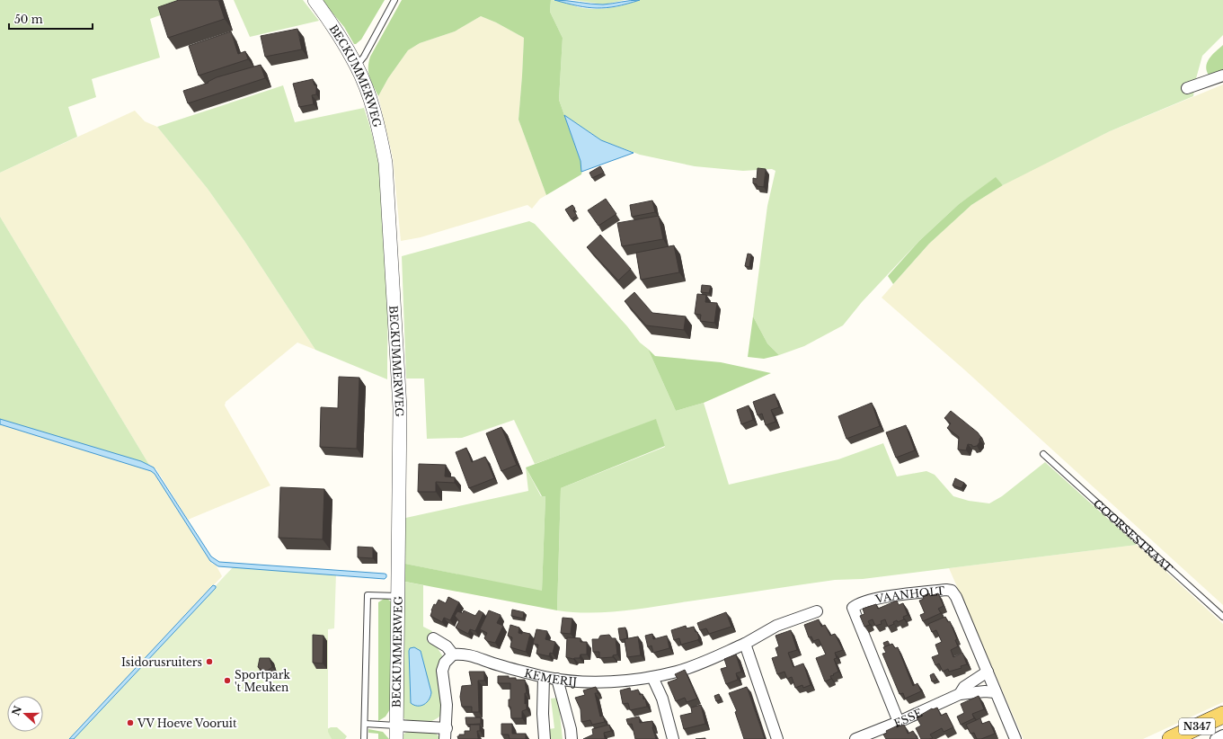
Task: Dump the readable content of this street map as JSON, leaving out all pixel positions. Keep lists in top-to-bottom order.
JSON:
{
  "streets": {
    "main road": ["N347"],
    "street": [
      "BECKUMMERWEG",
      "VAANHOLT",
      "KEMERIJ",
      "ESSE"
    ],
    "lane": ["GOORSESTRAAT"]
  },
  "crossings": [
    ["VAANHOLT", "ESSE"]
  ],
  "places": ["Isidorusruiters", "Sportpark 't Meuken", "VV Hoeve Vooruit"],
  "scale_bar": "50 m",
  "north": "left"
}
